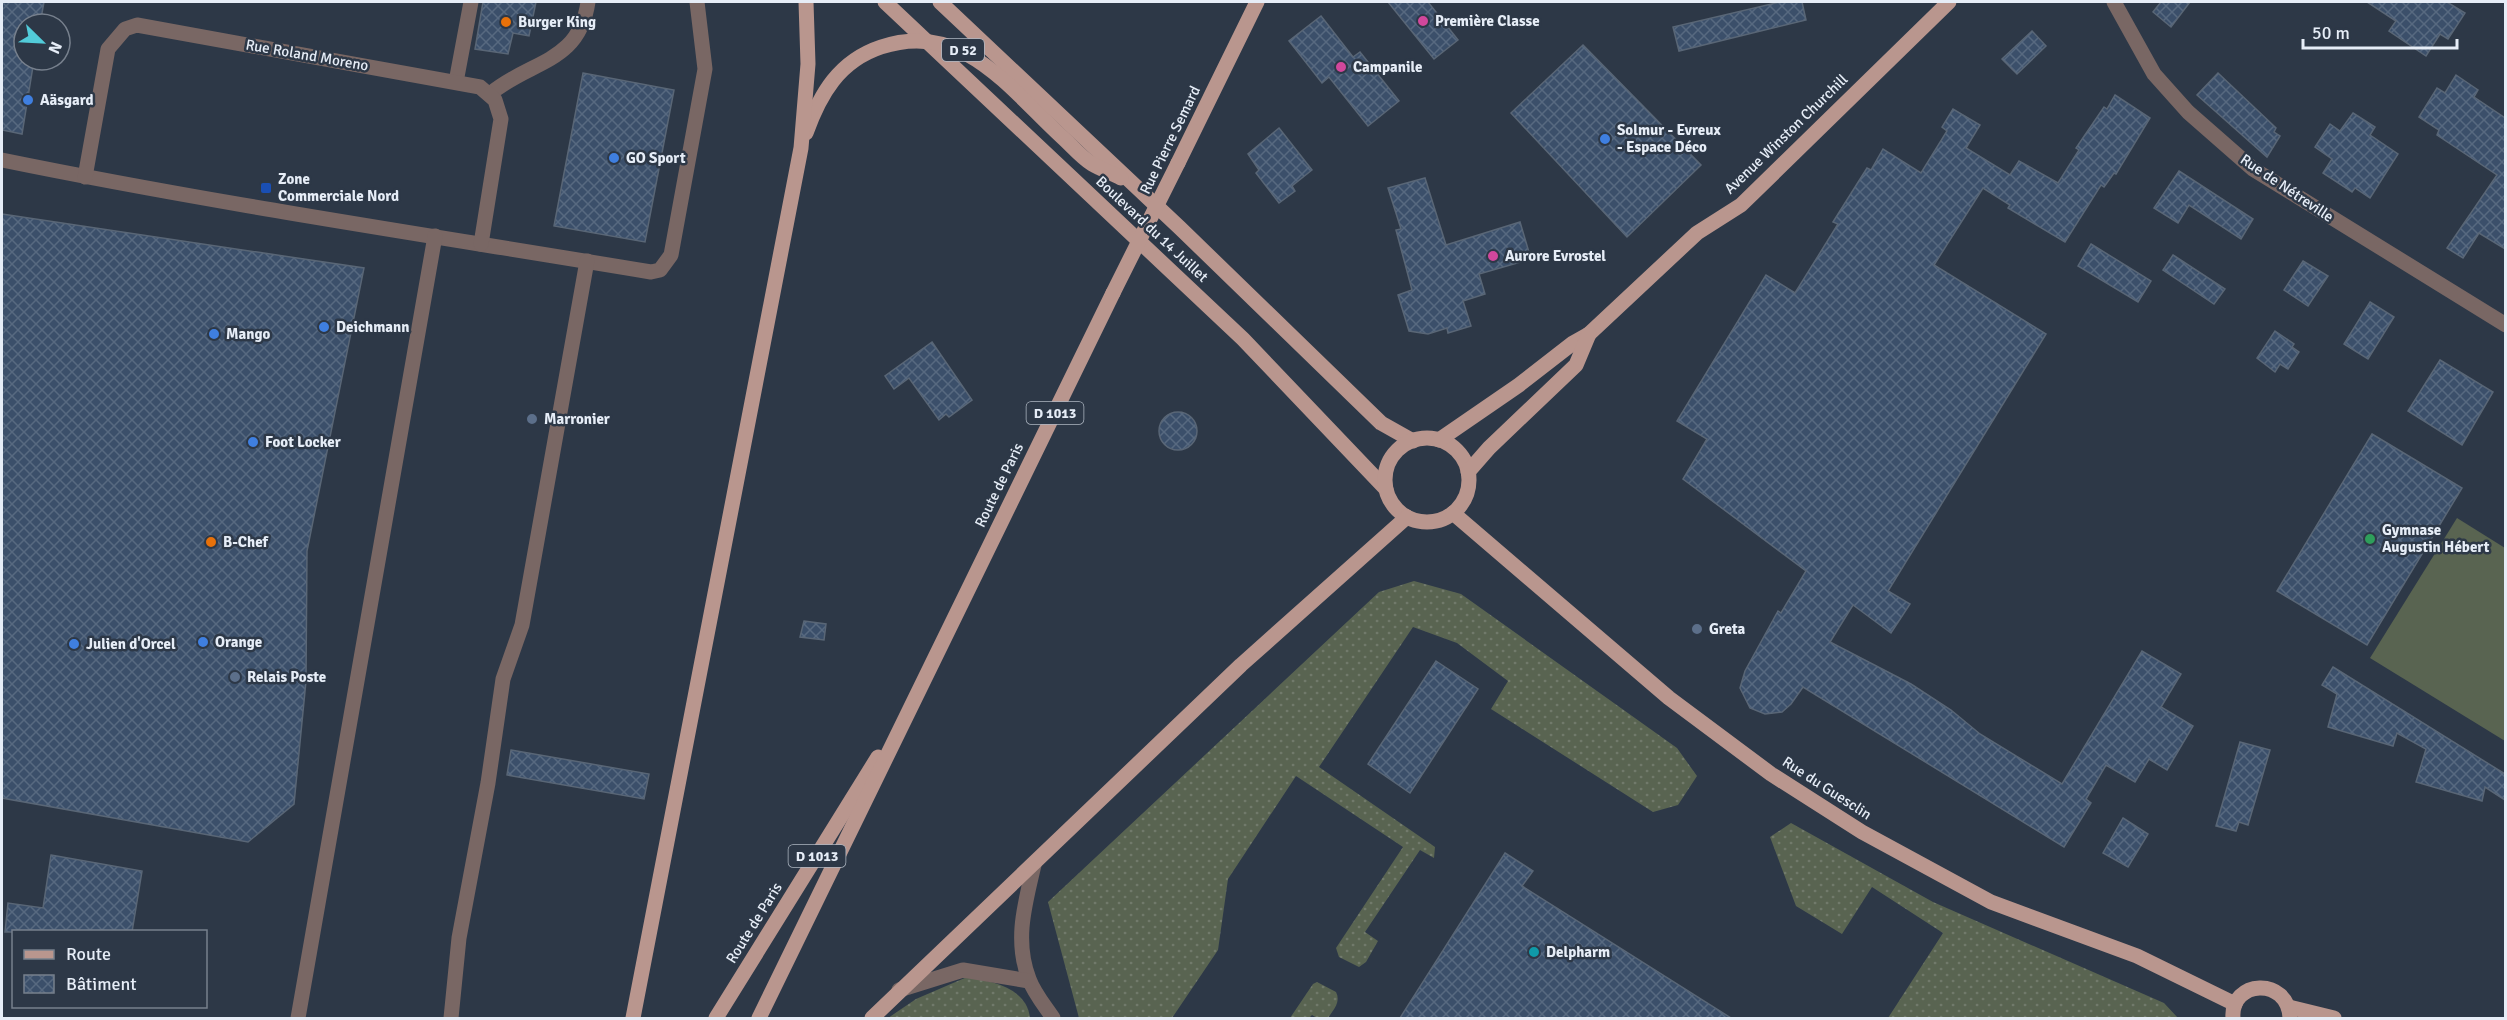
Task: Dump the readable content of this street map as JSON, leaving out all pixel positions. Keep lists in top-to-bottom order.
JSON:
{
  "streets": {
    "main road": [
      "D 52",
      "Avenue Winston Churchill",
      "Rue Pierre Semard",
      "Boulevard du 14 Juillet",
      "D 1013",
      "Route de Paris",
      "Rue du Guesclin"
    ],
    "street": ["Rue Roland Moreno", "Rue de Nétreville"]
  },
  "crossings": [
    ["D 52", "Boulevard du 14 Juillet"],
    ["Rue Pierre Semard", "Route de Paris"],
    ["Boulevard du 14 Juillet", "Rue du Guesclin"]
  ],
  "places": {
    "other": [
      "Première Classe",
      "Burger King",
      "Campanile",
      "Aäsgard",
      "Solmur - Evreux - Espace Déco",
      "GO Sport",
      "Aurore Evrostel",
      "Deichmann",
      "Mango",
      "Marronier",
      "Foot Locker",
      "Gymnase Augustin Hébert",
      "B-Chef",
      "Greta",
      "Orange",
      "Julien d'Orcel",
      "Relais Poste",
      "Delpharm"
    ],
    "transit": ["Zone Commerciale Nord"]
  },
  "legend": ["Route", "Bâtiment"],
  "scale_bar": "50 m",
  "north": "bottom right"
}
